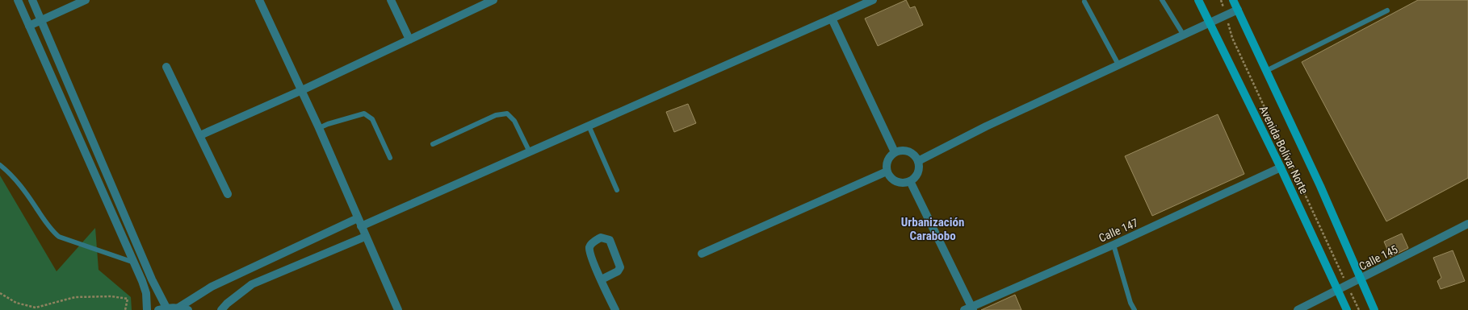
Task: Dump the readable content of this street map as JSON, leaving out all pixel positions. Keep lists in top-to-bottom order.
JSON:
{
  "streets": {
    "main road": ["Avenida Bolívar Norte"],
    "street": ["Calle 147", "Calle 145"]
  },
  "crossings": [
    ["Avenida Bolívar Norte", "Calle 147"],
    ["Avenida Bolívar Norte", "Calle 145"]
  ],
  "districts": ["Urbanización Carabobo"]
}
